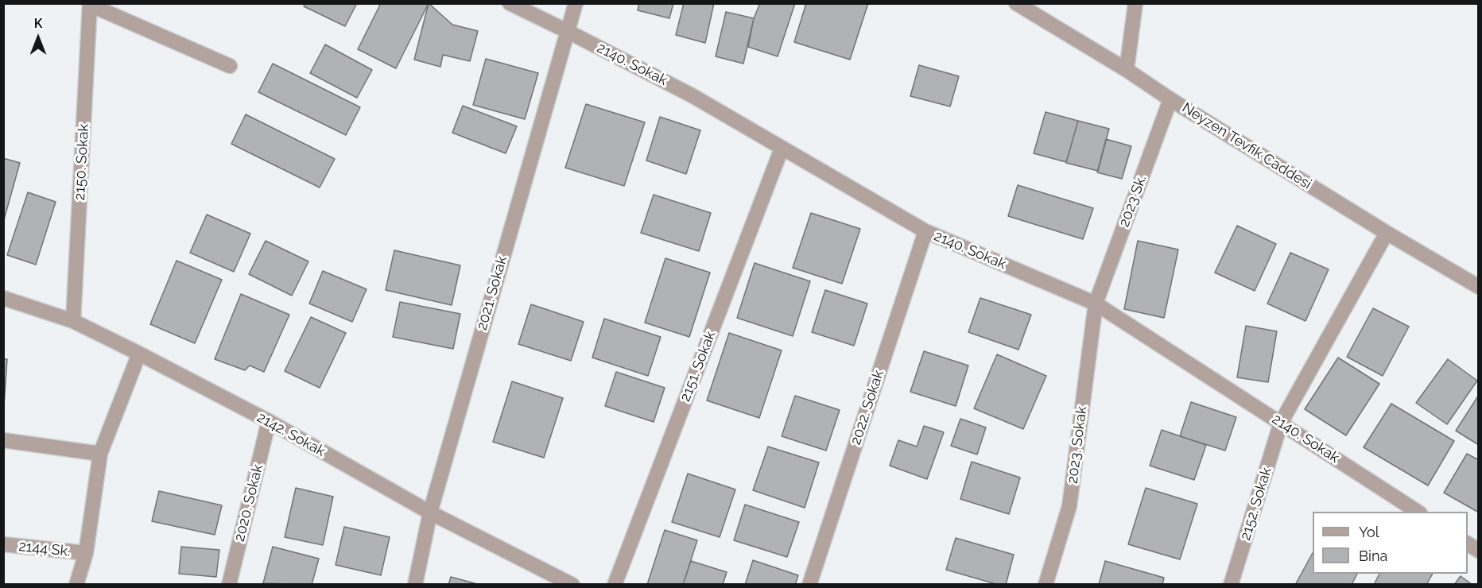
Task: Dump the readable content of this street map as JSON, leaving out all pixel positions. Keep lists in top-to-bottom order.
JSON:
{
  "streets": {
    "street": [
      "2140. Sokak",
      "Neyzen Tevfik Caddesi",
      "2150. Sokak",
      "2023 Sk.",
      "2021. Sokak",
      "2151. Sokak",
      "2022. Sokak",
      "2142. Sokak",
      "2023. Sokak",
      "2020. Sokak",
      "2152. Sokak",
      "2144 Sk."
    ]
  },
  "crossings": [
    ["2140. Sokak", "2023 Sk."],
    ["2140. Sokak", "2021. Sokak"],
    ["2140. Sokak", "2151. Sokak"],
    ["2140. Sokak", "2022. Sokak"],
    ["2140. Sokak", "2023. Sokak"],
    ["2140. Sokak", "2152. Sokak"],
    ["Neyzen Tevfik Caddesi", "2023 Sk."],
    ["Neyzen Tevfik Caddesi", "2152. Sokak"],
    ["2150. Sokak", "2142. Sokak"],
    ["2023 Sk.", "2023. Sokak"],
    ["2021. Sokak", "2142. Sokak"],
    ["2142. Sokak", "2020. Sokak"]
  ],
  "legend": ["Yol", "Bina"],
  "north": "top"
}
